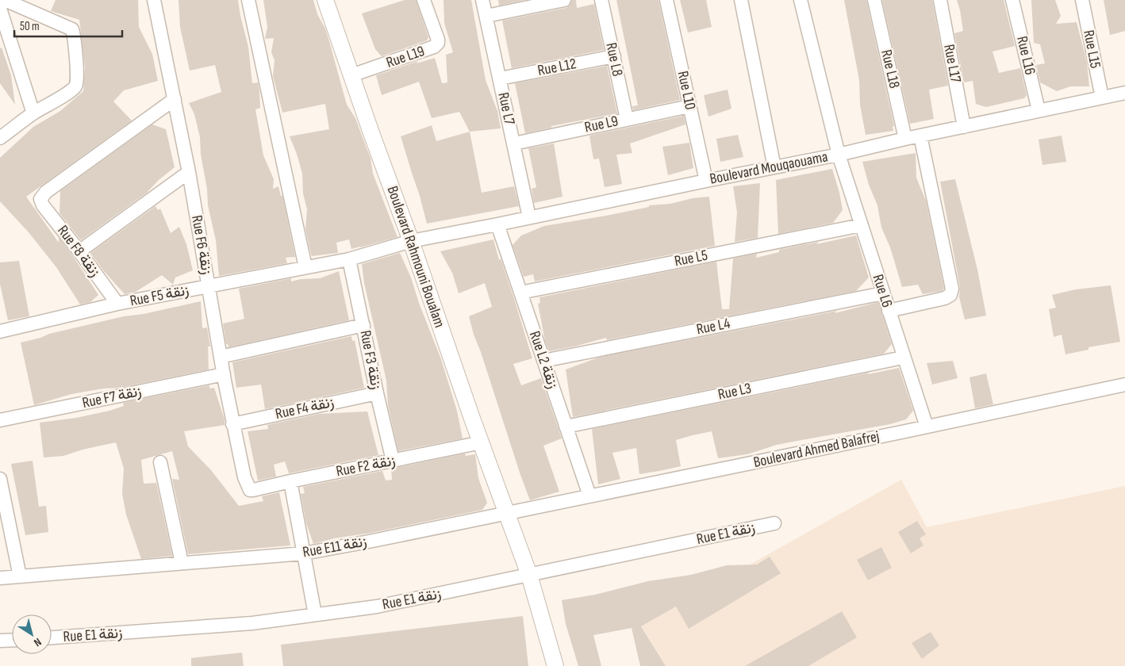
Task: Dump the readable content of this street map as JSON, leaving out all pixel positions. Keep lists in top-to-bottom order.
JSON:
{
  "streets": {
    "street": [
      "Rue L15",
      "Rue L16",
      "Rue L19",
      "Rue L8",
      "Rue L17",
      "Rue L12",
      "Rue L18",
      "Rue L10",
      "Rue L7",
      "Rue L9",
      "Boulevard Mouqaouama",
      "Rue F6 زنقة",
      "Rue F8 زنقة",
      "Boulevard Rahmouni Boualam",
      "Rue L5",
      "Rue L6",
      "Rue F5 زنقة",
      "Rue L4",
      "Rue F3 زنقة",
      "Rue L2 زنقة",
      "Rue L3",
      "Rue F7 زنقة",
      "Rue F4 زنقة",
      "Boulevard Ahmed Balafrej",
      "Rue F2 زنقة",
      "Rue E1 زنقة",
      "Rue E11 زنقة"
    ]
  },
  "crossings": [
    ["Rue L15", "Boulevard Mouqaouama"],
    ["Rue L16", "Boulevard Mouqaouama"],
    ["Rue L19", "Boulevard Rahmouni Boualam"],
    ["Rue L8", "Rue L12"],
    ["Rue L8", "Rue L9"],
    ["Rue L17", "Boulevard Mouqaouama"],
    ["Rue L12", "Rue L7"],
    ["Rue L18", "Boulevard Mouqaouama"],
    ["Rue L10", "Rue L9"],
    ["Rue L10", "Boulevard Mouqaouama"],
    ["Rue L7", "Rue L9"],
    ["Rue L7", "Boulevard Mouqaouama"],
    ["Boulevard Mouqaouama", "Boulevard Rahmouni Boualam"],
    ["Boulevard Mouqaouama", "Rue L6"],
    ["Boulevard Mouqaouama", "Rue F5 زنقة"],
    ["Boulevard Mouqaouama", "Rue L2 زنقة"],
    ["Rue F6 زنقة", "Rue F8 زنقة"],
    ["Rue F6 زنقة", "Rue F5 زنقة"],
    ["Rue F6 زنقة", "Rue F7 زنقة"],
    ["Rue F6 زنقة", "Rue F4 زنقة"],
    ["Rue F6 زنقة", "Rue F2 زنقة"],
    ["Rue F8 زنقة", "Rue F5 زنقة"],
    ["Boulevard Rahmouni Boualam", "Rue F5 زنقة"],
    ["Boulevard Rahmouni Boualam", "Boulevard Ahmed Balafrej"],
    ["Boulevard Rahmouni Boualam", "Rue F2 زنقة"],
    ["Boulevard Rahmouni Boualam", "Rue E11 زنقة"],
    ["Rue L5", "Rue L6"],
    ["Rue L5", "Rue L2 زنقة"],
    ["Rue L6", "Rue L4"],
    ["Rue L6", "Rue L3"],
    ["Rue L6", "Boulevard Ahmed Balafrej"],
    ["Rue F5 زنقة", "Rue F3 زنقة"],
    ["Rue L4", "Rue L2 زنقة"],
    ["Rue F3 زنقة", "Rue F4 زنقة"],
    ["Rue F3 زنقة", "Rue F2 زنقة"],
    ["Rue L2 زنقة", "Rue L3"],
    ["Rue L2 زنقة", "Boulevard Ahmed Balafrej"],
    ["Boulevard Ahmed Balafrej", "Rue E11 زنقة"]
  ],
  "scale_bar": "50 m",
  "north": "bottom right"
}
